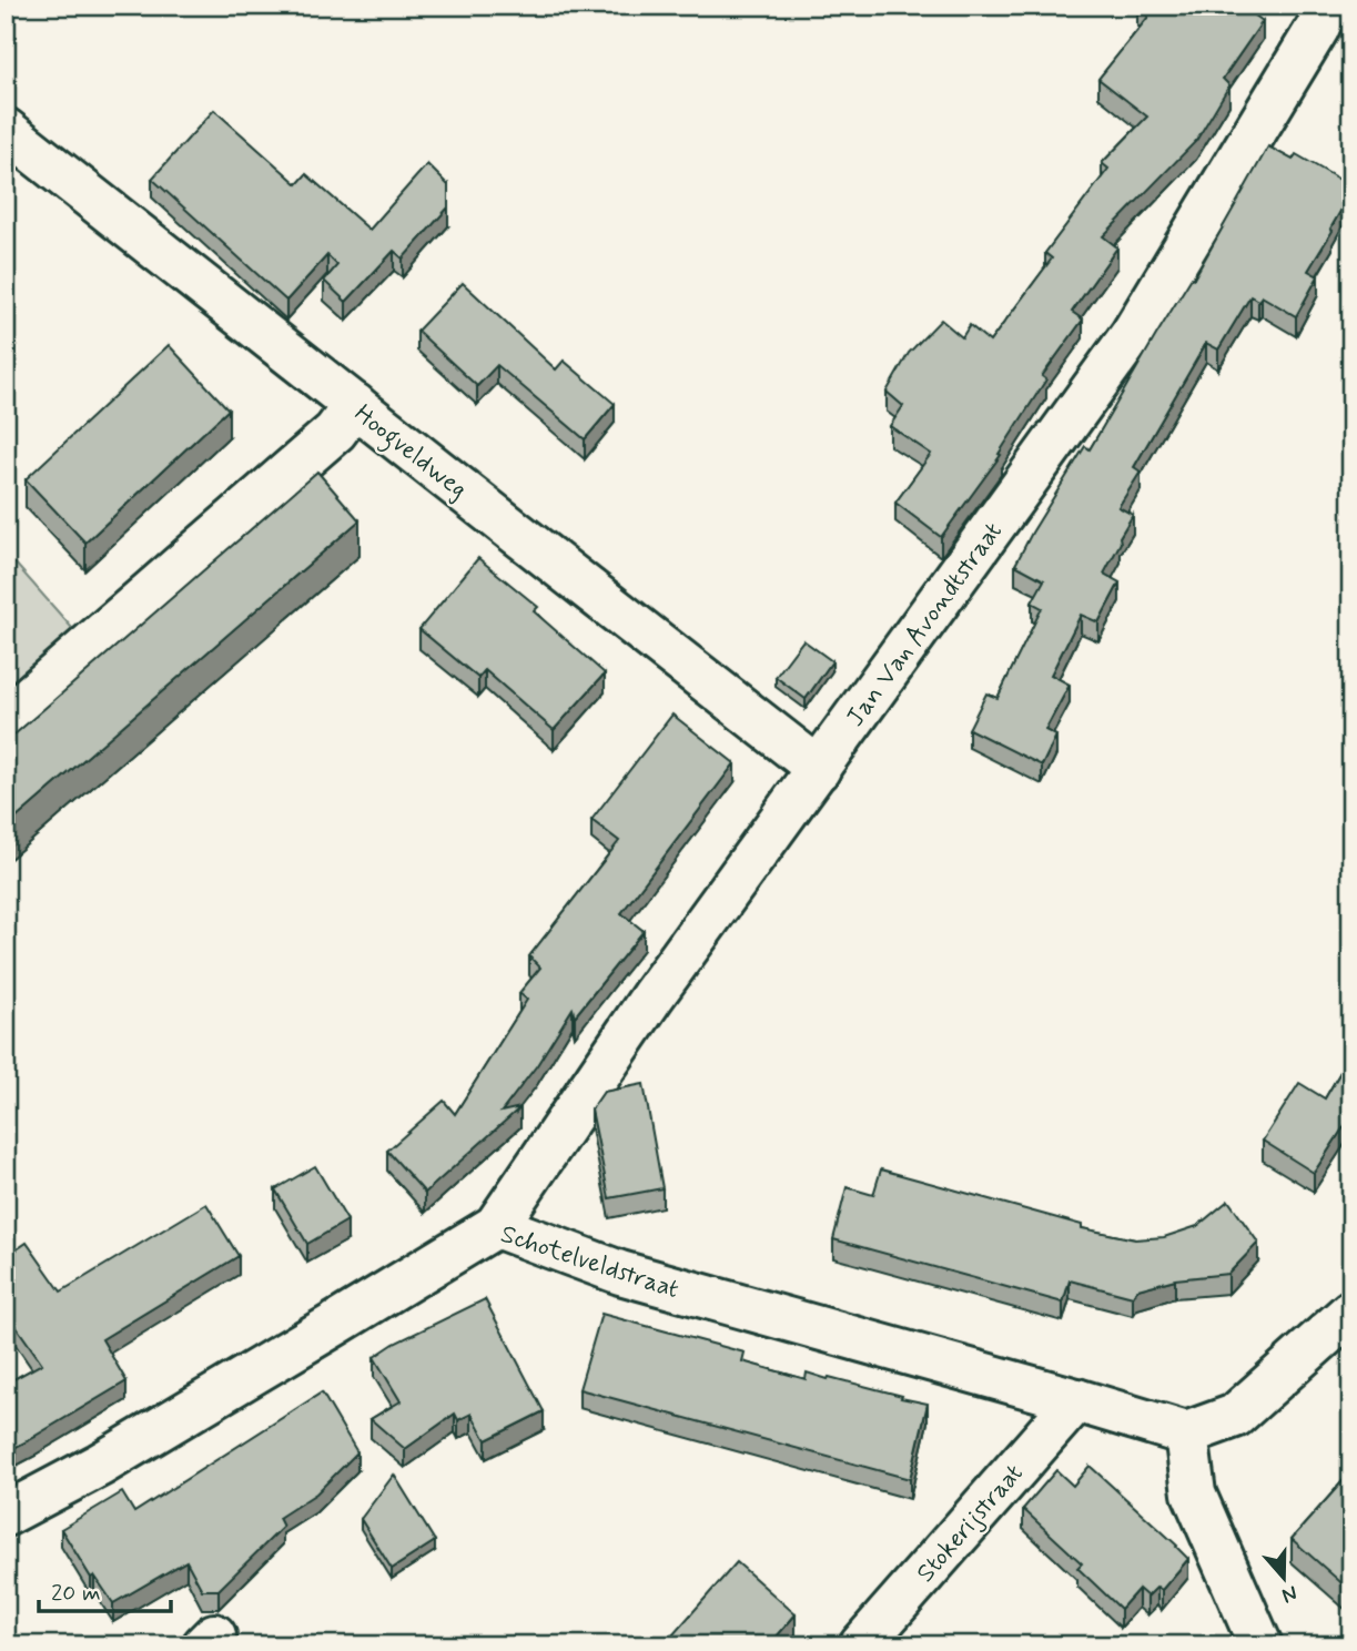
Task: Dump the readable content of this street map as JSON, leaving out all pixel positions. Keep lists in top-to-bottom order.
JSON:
{
  "streets": {
    "street": [
      "Hoogveldweg",
      "Jan Van Avondtstraat",
      "Schotelveldstraat",
      "Stokerijstraat"
    ]
  },
  "crossings": [
    ["Hoogveldweg", "Jan Van Avondtstraat"],
    ["Jan Van Avondtstraat", "Schotelveldstraat"],
    ["Schotelveldstraat", "Stokerijstraat"]
  ],
  "scale_bar": "20 m",
  "north": "bottom"
}
